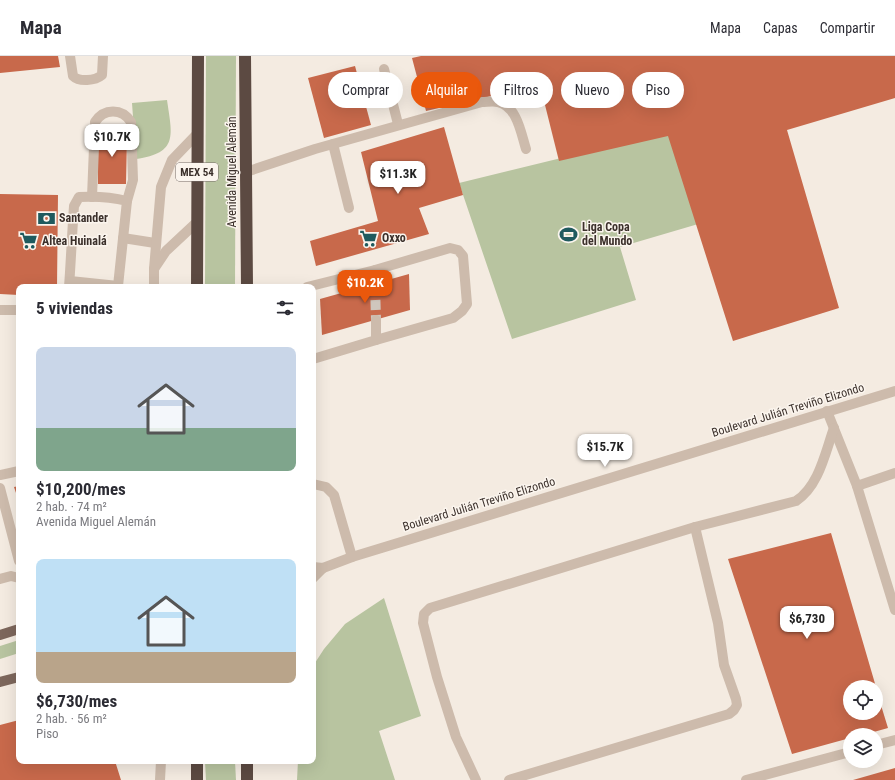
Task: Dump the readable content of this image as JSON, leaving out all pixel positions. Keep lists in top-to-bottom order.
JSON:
{
  "streets": {
    "highway": ["MEX 54", "Avenida Miguel Alemán"],
    "street": ["Boulevard Julián Treviño Elizondo"]
  },
  "places": {
    "bank": ["Santander"],
    "sports": ["Liga Copa del Mundo"],
    "supermarket": ["Oxxo", "Altea Huinalá"]
  },
  "page": {
    "header": "Mapa",
    "nav": ["Mapa", "Capas", "Compartir"],
    "chip": [
      "Comprar",
      "Alquilar",
      "Filtros",
      "Nuevo",
      "Piso"
    ],
    "price": [
      "$10.7K",
      "$11.3K",
      "$10.2K",
      "$15.7K",
      "$6,730"
    ],
    "heading": "5 viviendas",
    "list": [
      {
        "name": "$10,200/mes",
        "note": "2 hab. · 74 m² · Avenida Miguel Alemán"
      },
      {
        "name": "$6,730/mes",
        "note": "2 hab. · 56 m² · Piso"
      }
    ]
  }
}
